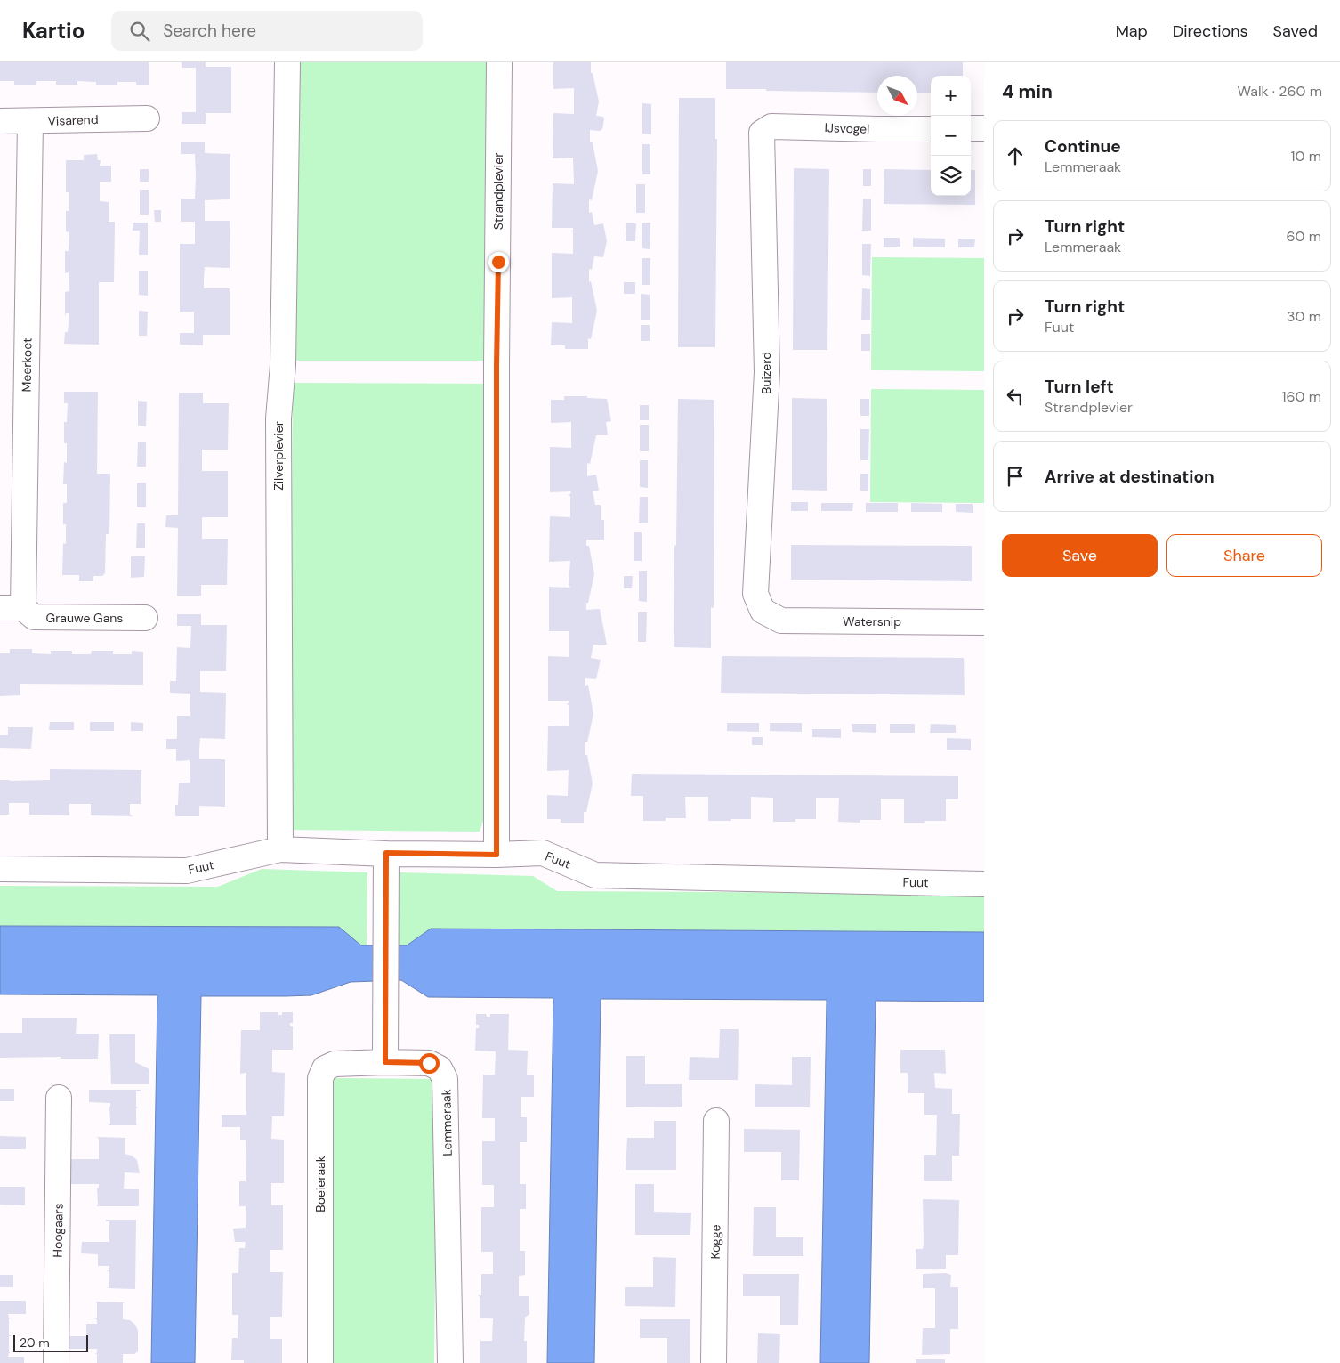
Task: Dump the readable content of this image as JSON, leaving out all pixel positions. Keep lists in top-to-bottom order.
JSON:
{
  "streets": {
    "street": [
      "Visarend",
      "IJsvogel",
      "Strandplevier",
      "Meerkoet",
      "Buizerd",
      "Zilverplevier",
      "Grauwe Gans",
      "Watersnip",
      "Fuut",
      "Lemmeraak",
      "Boeieraak",
      "Hoogaars",
      "Kogge"
    ]
  },
  "crossings": [
    ["Visarend", "Meerkoet"],
    ["IJsvogel", "Buizerd"],
    ["Strandplevier", "Fuut"],
    ["Meerkoet", "Grauwe Gans"],
    ["Buizerd", "Watersnip"],
    ["Zilverplevier", "Fuut"],
    ["Lemmeraak", "Boeieraak"]
  ],
  "scale_bar": "20 m",
  "north": "bottom right",
  "page": {
    "header": "Kartio",
    "search": "Search here",
    "nav": ["Map", "Directions", "Saved"],
    "heading": ["4 min", "Walk · 260 m"],
    "map_buttons": ["+", "−"],
    "list": [
      ["Continue", "Lemmeraak", "10 m"],
      ["Turn right", "Lemmeraak", "60 m"],
      ["Turn right", "Fuut", "30 m"],
      ["Turn left", "Strandplevier", "160 m"],
      "Arrive at destination"
    ],
    "buttons": ["Save", "Share"],
    "scale": "20 m"
  }
}
